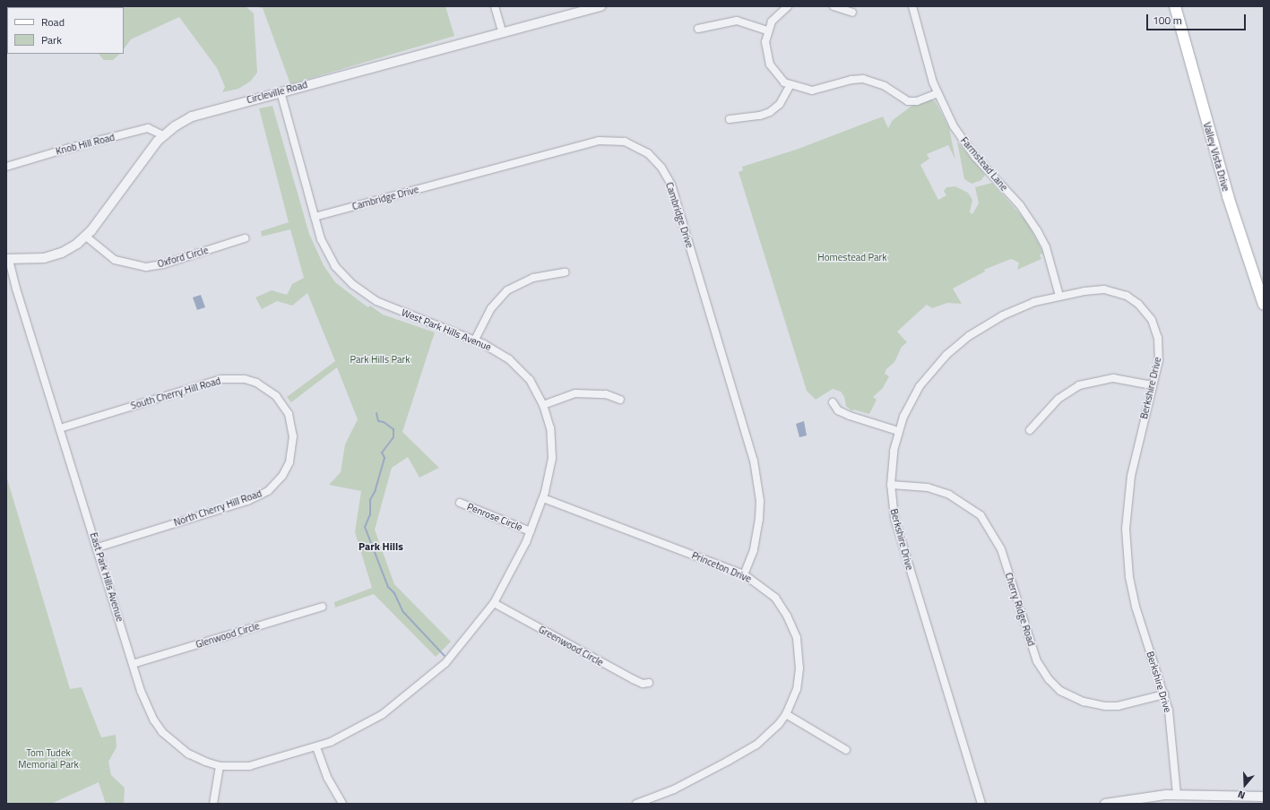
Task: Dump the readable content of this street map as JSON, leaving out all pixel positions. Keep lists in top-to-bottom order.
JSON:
{
  "streets": {
    "main road": ["Valley Vista Drive"],
    "street": [
      "Circleville Road",
      "Knob Hill Road",
      "Farmstead Lane",
      "Cambridge Drive",
      "Oxford Circle",
      "West Park Hills Avenue",
      "Berkshire Drive",
      "South Cherry Hill Road",
      "North Cherry Hill Road",
      "Penrose Circle",
      "Princeton Drive",
      "East Park Hills Avenue",
      "Cherry Ridge Road",
      "Glenwood Circle",
      "Greenwood Circle"
    ]
  },
  "crossings": [
    ["Circleville Road", "Knob Hill Road"],
    ["Circleville Road", "Oxford Circle"],
    ["Circleville Road", "West Park Hills Avenue"],
    ["Circleville Road", "East Park Hills Avenue"],
    ["Farmstead Lane", "Berkshire Drive"],
    ["Cambridge Drive", "West Park Hills Avenue"],
    ["Cambridge Drive", "Princeton Drive"],
    ["West Park Hills Avenue", "Penrose Circle"],
    ["West Park Hills Avenue", "Princeton Drive"],
    ["West Park Hills Avenue", "East Park Hills Avenue"],
    ["West Park Hills Avenue", "Greenwood Circle"],
    ["Berkshire Drive", "Cherry Ridge Road"],
    ["South Cherry Hill Road", "North Cherry Hill Road"],
    ["South Cherry Hill Road", "East Park Hills Avenue"],
    ["North Cherry Hill Road", "East Park Hills Avenue"],
    ["East Park Hills Avenue", "Glenwood Circle"]
  ],
  "districts": ["Park Hills"],
  "parks": ["Homestead Park", "Park Hills Park", "Tom Tudek Memorial Park"],
  "legend": ["Road", "Park"],
  "scale_bar": "100 m",
  "north": "bottom"
}
